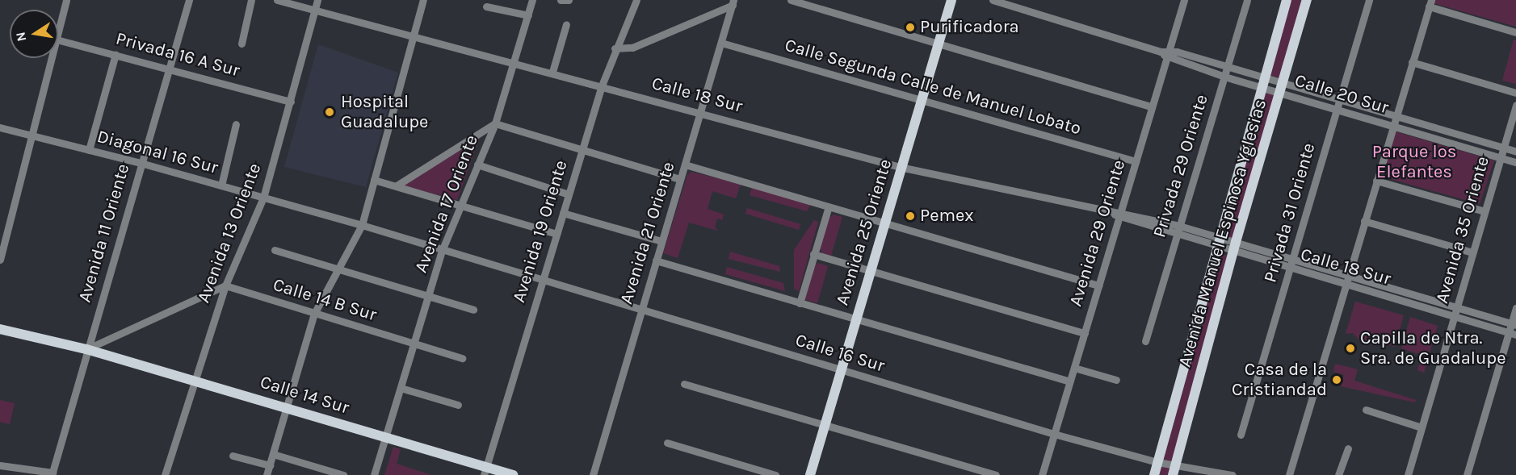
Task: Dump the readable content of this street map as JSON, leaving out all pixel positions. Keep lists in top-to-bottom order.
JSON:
{
  "streets": {
    "main road": ["Avenida 25 Oriente", "Avenida Manuel Espinosa Yglesias", "Calle 14 Sur"],
    "street": [
      "Privada 16 A Sur",
      "Calle Segunda Calle de Manuel Lobato",
      "Calle 20 Sur",
      "Calle 18 Sur",
      "Diagonal 16 Sur",
      "Privada 29 Oriente",
      "Avenida 17 Oriente",
      "Privada 31 Oriente",
      "Avenida 35 Oriente",
      "Avenida 19 Oriente",
      "Avenida 11 Oriente",
      "Avenida 13 Oriente",
      "Avenida 21 Oriente",
      "Avenida 29 Oriente",
      "Calle 14 B Sur",
      "Calle 16 Sur"
    ]
  },
  "crossings": [
    ["Privada 16 A Sur", "Avenida 11 Oriente"],
    ["Privada 16 A Sur", "Avenida 13 Oriente"],
    ["Calle Segunda Calle de Manuel Lobato", "Avenida 25 Oriente"],
    ["Calle Segunda Calle de Manuel Lobato", "Avenida 21 Oriente"],
    ["Calle Segunda Calle de Manuel Lobato", "Avenida 29 Oriente"],
    ["Calle 20 Sur", "Privada 29 Oriente"],
    ["Calle 20 Sur", "Privada 31 Oriente"],
    ["Calle 20 Sur", "Avenida 35 Oriente"],
    ["Calle 20 Sur", "Avenida 29 Oriente"],
    ["Calle 20 Sur", "Avenida Manuel Espinosa Yglesias"],
    ["Calle 18 Sur", "Privada 29 Oriente"],
    ["Calle 18 Sur", "Avenida 17 Oriente"],
    ["Calle 18 Sur", "Privada 31 Oriente"],
    ["Calle 18 Sur", "Avenida 35 Oriente"],
    ["Calle 18 Sur", "Avenida 19 Oriente"],
    ["Calle 18 Sur", "Avenida 25 Oriente"],
    ["Calle 18 Sur", "Avenida 13 Oriente"],
    ["Calle 18 Sur", "Avenida 21 Oriente"],
    ["Calle 18 Sur", "Avenida 29 Oriente"],
    ["Calle 18 Sur", "Avenida Manuel Espinosa Yglesias"],
    ["Diagonal 16 Sur", "Avenida 17 Oriente"],
    ["Diagonal 16 Sur", "Avenida 11 Oriente"],
    ["Diagonal 16 Sur", "Avenida 13 Oriente"],
    ["Diagonal 16 Sur", "Calle 16 Sur"],
    ["Avenida 17 Oriente", "Calle 14 B Sur"],
    ["Avenida 17 Oriente", "Calle 16 Sur"],
    ["Avenida 17 Oriente", "Calle 14 Sur"],
    ["Avenida 19 Oriente", "Calle 16 Sur"],
    ["Avenida 19 Oriente", "Calle 14 Sur"],
    ["Avenida 25 Oriente", "Calle 16 Sur"],
    ["Avenida 11 Oriente", "Calle 14 Sur"],
    ["Avenida 13 Oriente", "Calle 14 B Sur"],
    ["Avenida 13 Oriente", "Calle 14 Sur"],
    ["Avenida 21 Oriente", "Calle 16 Sur"],
    ["Avenida 29 Oriente", "Calle 16 Sur"],
    ["Avenida Manuel Espinosa Yglesias", "Calle 16 Sur"]
  ],
  "parks": ["Parque los Elefantes"],
  "places": [
    "Purificadora",
    "Hospital Guadalupe",
    "Pemex",
    "Capilla de Ntra. Sra. de Guadalupe",
    "Casa de la Cristiandad"
  ],
  "north": "left"
}
